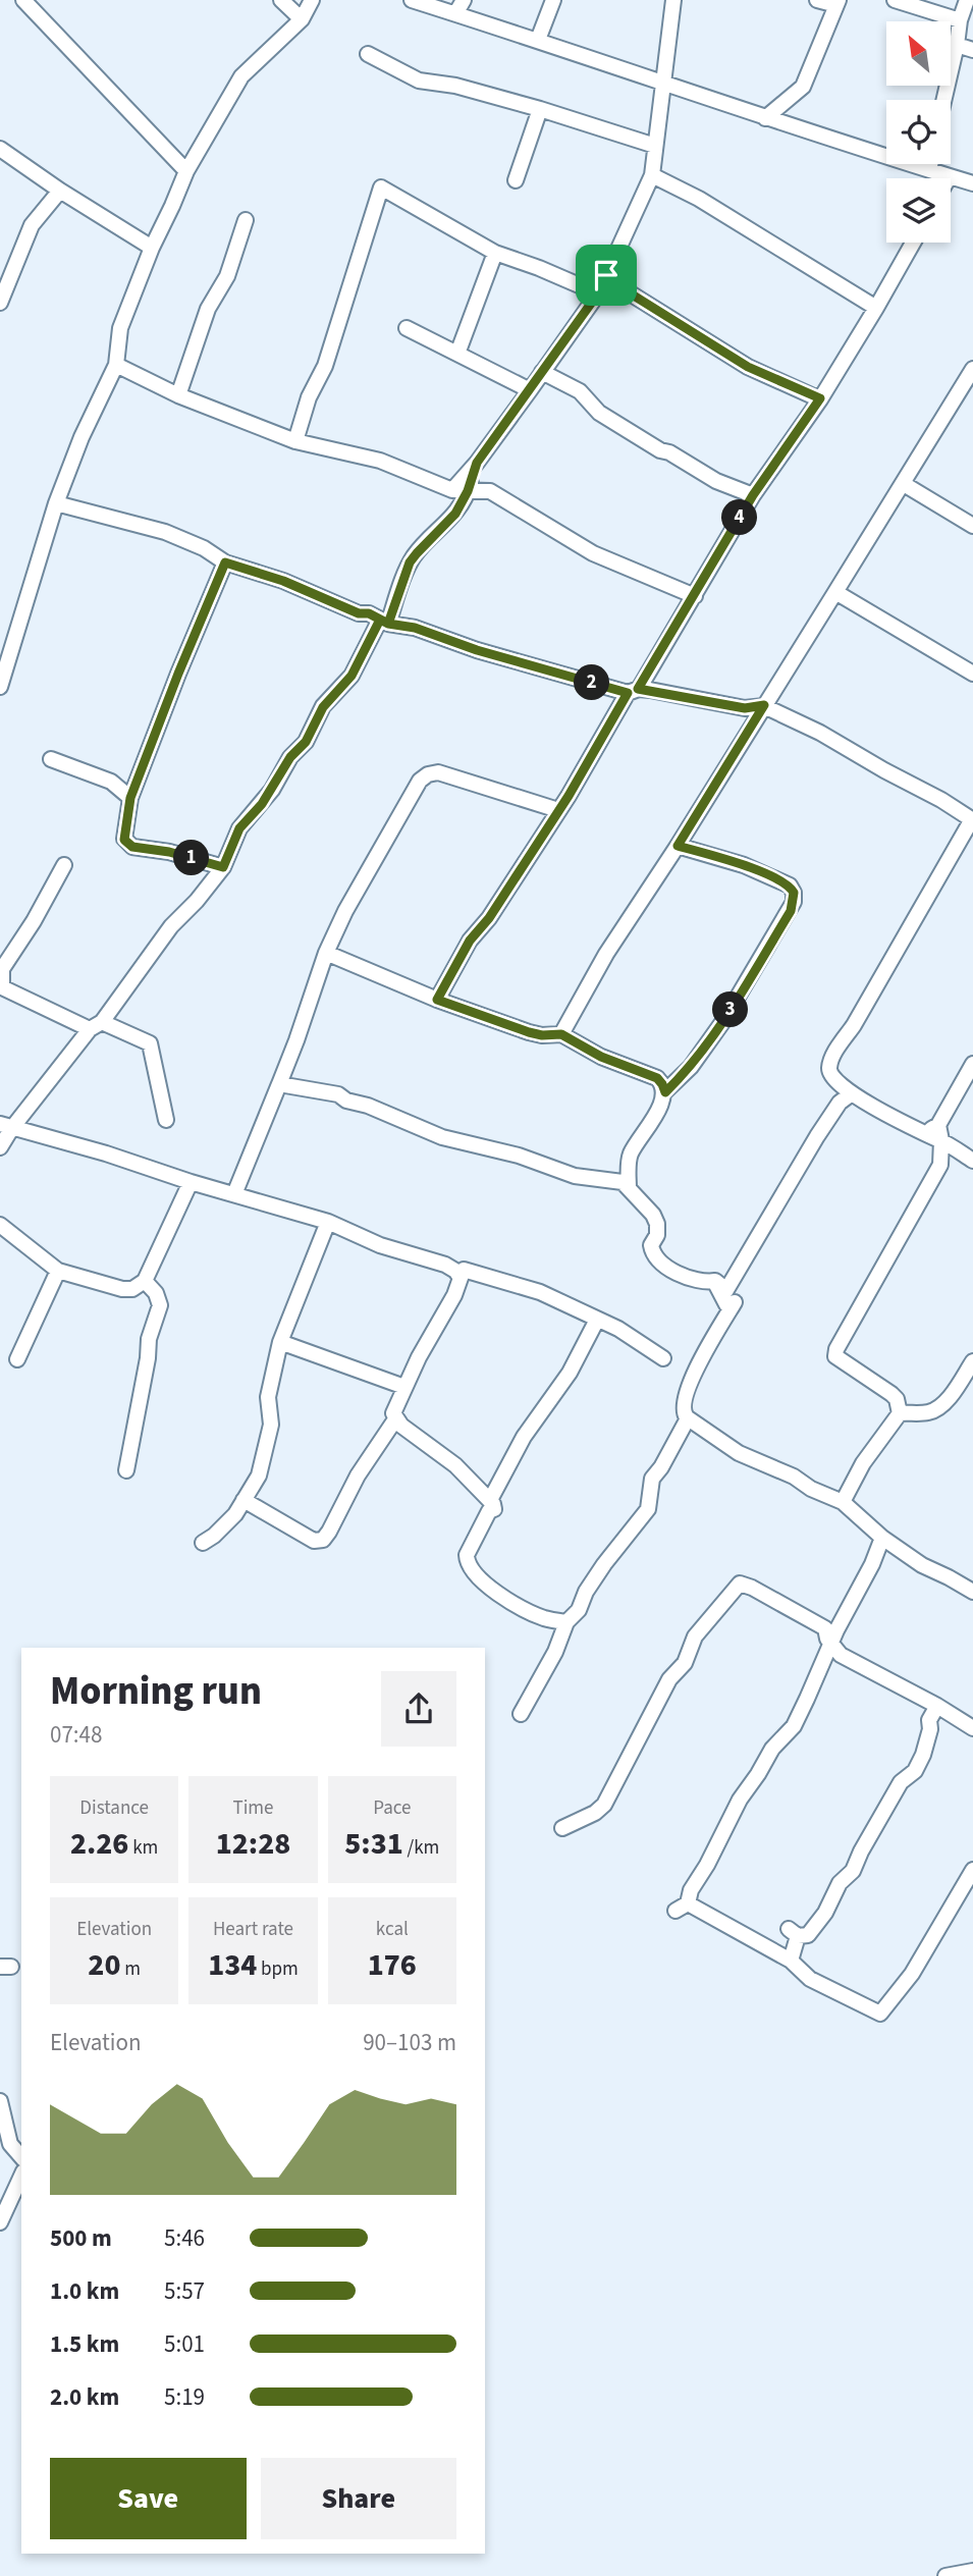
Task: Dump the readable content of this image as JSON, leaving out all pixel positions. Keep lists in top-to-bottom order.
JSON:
{
  "north": "top left",
  "page": {
    "pins": [
      "4",
      "2",
      "1",
      "3"
    ],
    "heading": ["Morning run", "07:48"],
    "stats": [
      ["Distance", "2.26 km"],
      ["Time", "12:28"],
      ["Pace", "5:31 /km"],
      ["Elevation", "20 m"],
      ["Heart rate", "134 bpm"],
      ["kcal", "176"]
    ],
    "chart": ["Elevation", "90–103 m"],
    "list": [
      {
        "name": "500 m",
        "note": "5:46"
      },
      {
        "name": "1.0 km",
        "note": "5:57"
      },
      {
        "name": "1.5 km",
        "note": "5:01"
      },
      {
        "name": "2.0 km",
        "note": "5:19"
      }
    ],
    "buttons": ["Save", "Share"]
  }
}
